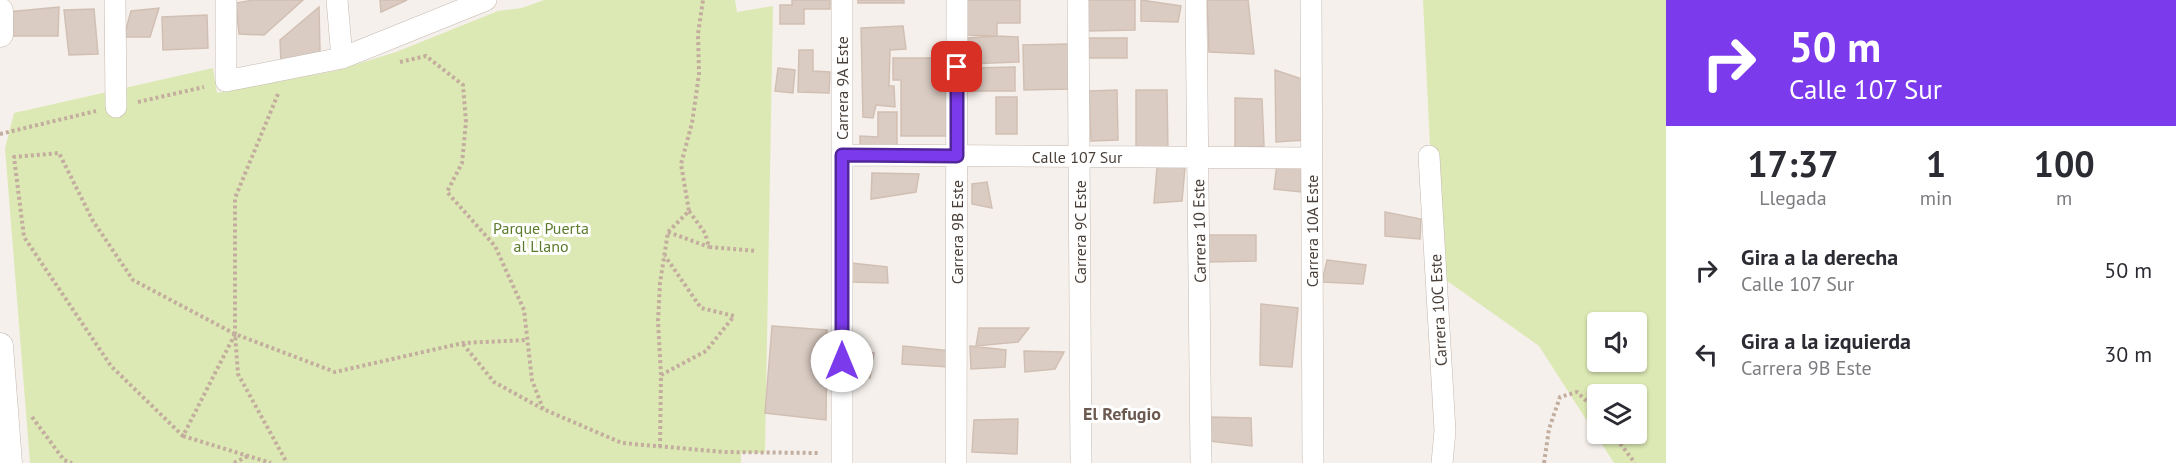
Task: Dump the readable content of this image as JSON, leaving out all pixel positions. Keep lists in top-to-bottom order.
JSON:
{
  "streets": {
    "street": [
      "Carrera 9A Este",
      "Calle 107 Sur",
      "Carrera 10 Este",
      "Carrera 10A Este",
      "Carrera 9B Este",
      "Carrera 9C Este",
      "Carrera 10C Este"
    ]
  },
  "crossings": [
    ["Carrera 9A Este", "Calle 107 Sur"],
    ["Calle 107 Sur", "Carrera 10 Este"],
    ["Calle 107 Sur", "Carrera 10A Este"],
    ["Calle 107 Sur", "Carrera 9B Este"],
    ["Calle 107 Sur", "Carrera 9C Este"]
  ],
  "districts": ["El Refugio"],
  "parks": ["Parque Puerta al Llano"],
  "page": {
    "turn": ["50 m", "Calle 107 Sur"],
    "eta": [
      "17:37",
      "Llegada",
      "1",
      "min",
      "100",
      "m"
    ],
    "list": [
      {
        "name": "Gira a la derecha",
        "note": "Calle 107 Sur",
        "value": "50 m"
      },
      {
        "name": "Gira a la izquierda",
        "note": "Carrera 9B Este",
        "value": "30 m"
      }
    ]
  }
}
